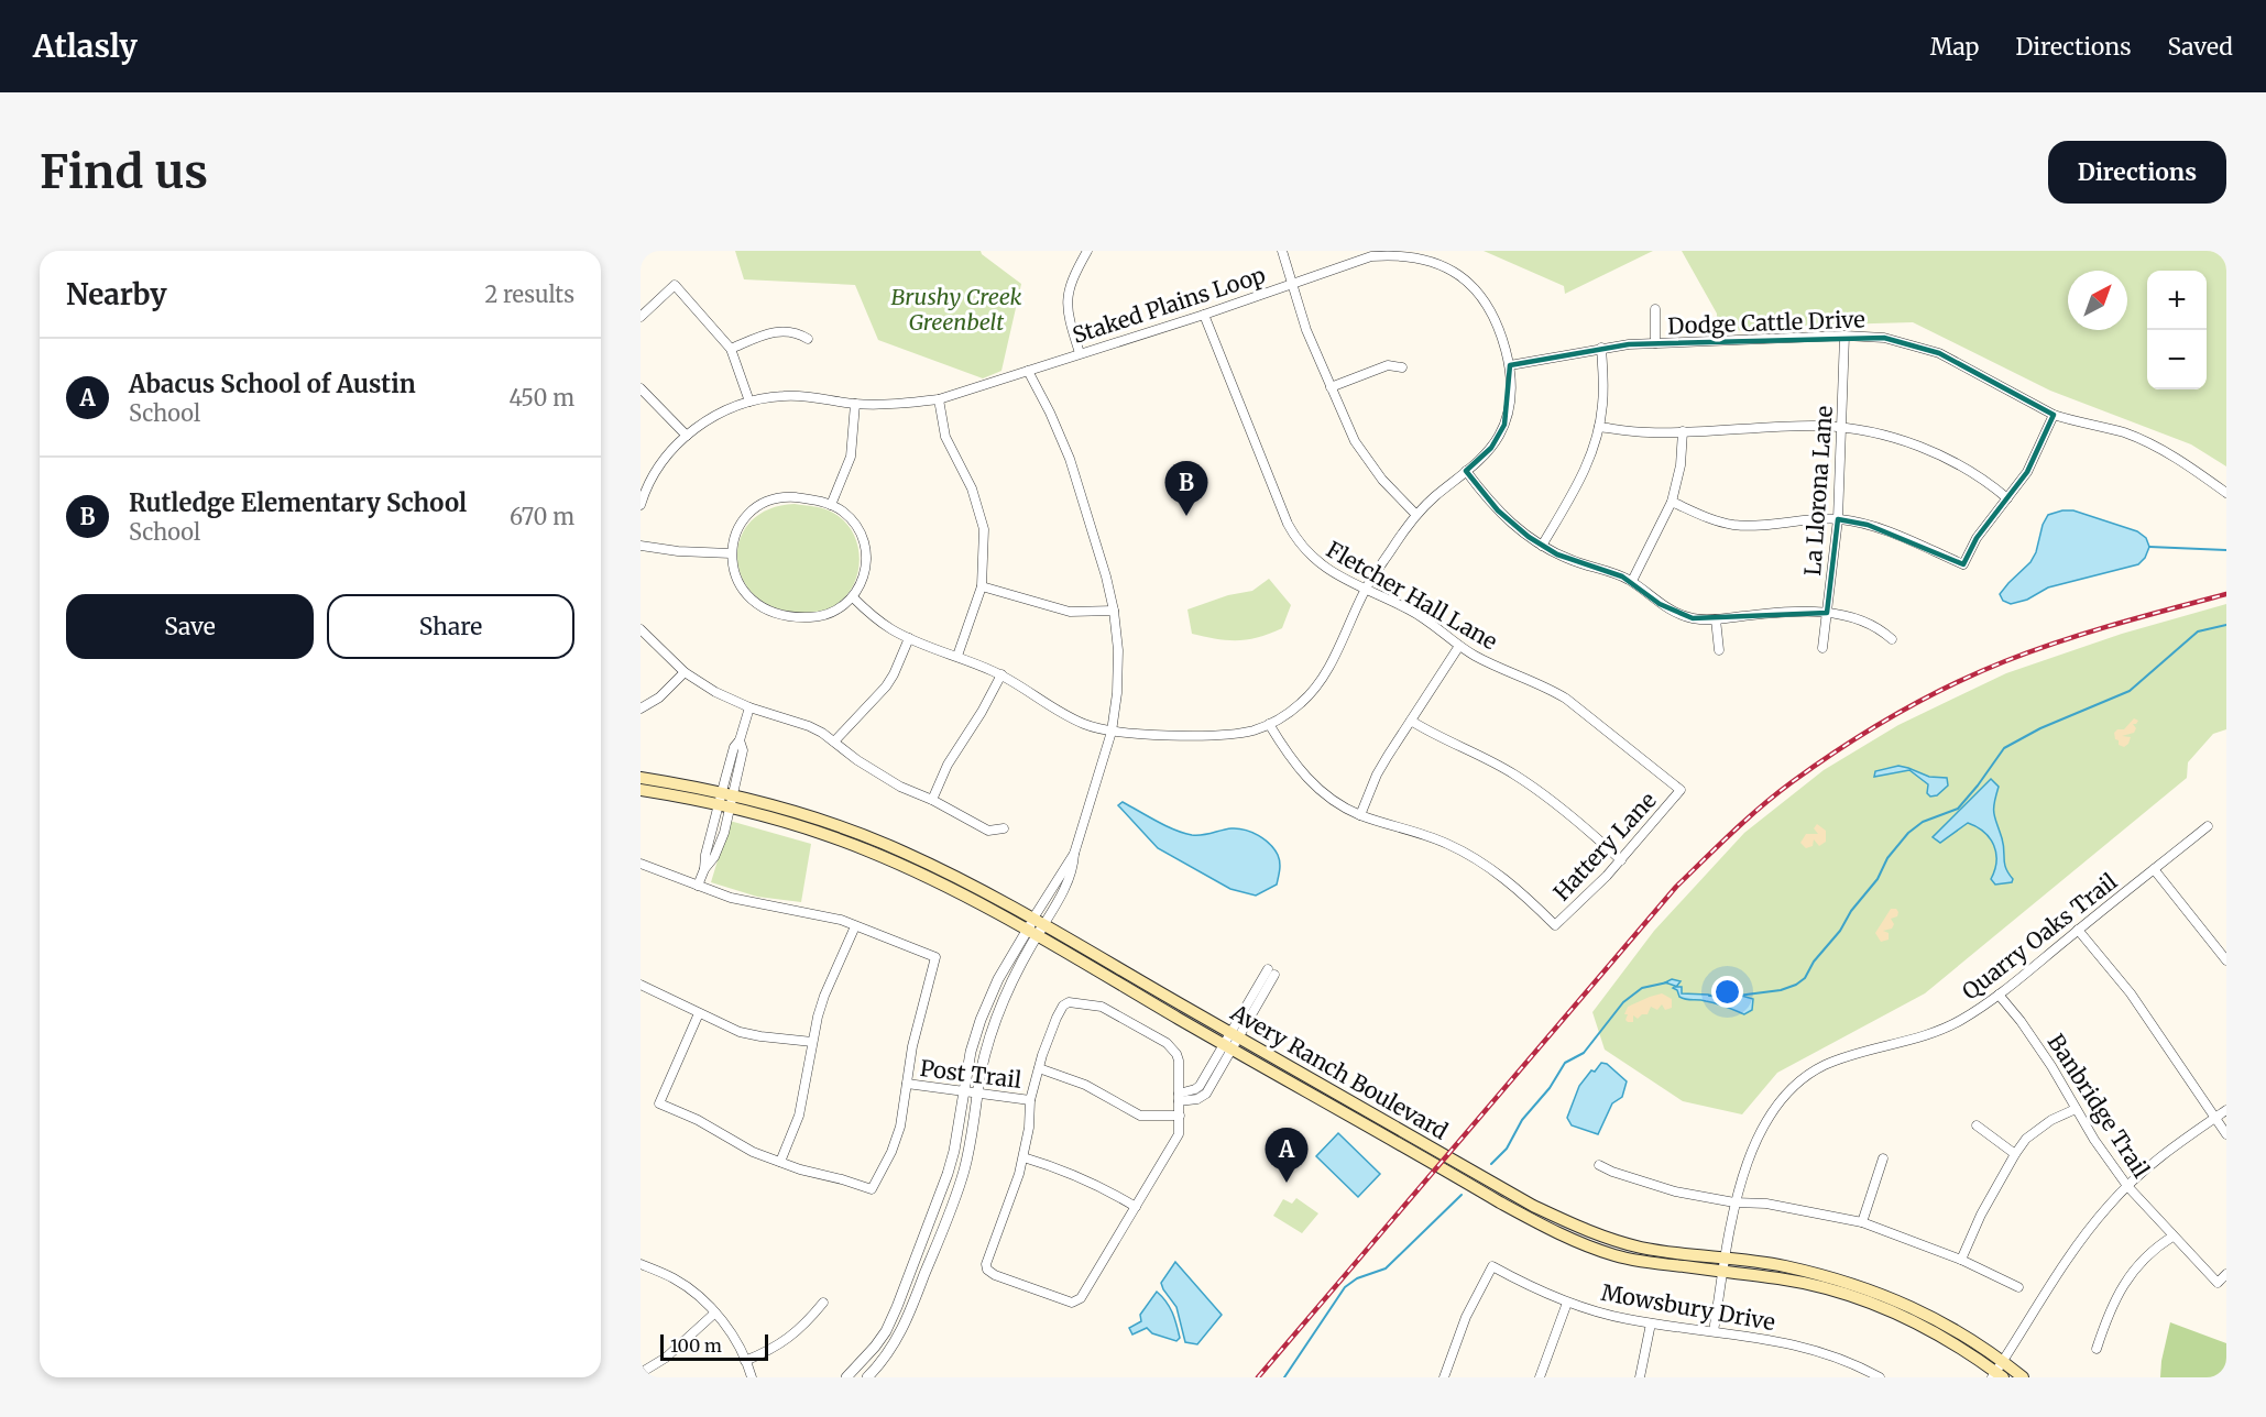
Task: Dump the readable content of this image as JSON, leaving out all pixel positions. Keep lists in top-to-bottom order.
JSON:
{
  "streets": {
    "main road": ["Avery Ranch Boulevard"],
    "street": [
      "Staked Plains Loop",
      "Dodge Cattle Drive",
      "La Llorona Lane",
      "Fletcher Hall Lane",
      "Hattery Lane",
      "Quarry Oaks Trail",
      "Post Trail",
      "Banbridge Trail",
      "Mowsbury Drive"
    ]
  },
  "crossings": [
    ["Staked Plains Loop", "Dodge Cattle Drive"],
    ["Staked Plains Loop", "Fletcher Hall Lane"],
    ["Staked Plains Loop", "Hattery Lane"],
    ["Dodge Cattle Drive", "La Llorona Lane"],
    ["Fletcher Hall Lane", "Hattery Lane"],
    ["Quarry Oaks Trail", "Avery Ranch Boulevard"],
    ["Quarry Oaks Trail", "Banbridge Trail"],
    ["Quarry Oaks Trail", "Mowsbury Drive"]
  ],
  "parks": ["Brushy Creek Greenbelt"],
  "scale_bar": "100 m",
  "north": "top right",
  "page": {
    "header": "Atlasly",
    "nav": ["Map", "Directions", "Saved"],
    "buttons": [
      "Directions",
      ["Save", "Share"]
    ],
    "title": "Find us",
    "heading": ["Nearby", "2 results"],
    "map_buttons": ["+", "−"],
    "list": [
      {
        "mark": "A",
        "name": "Abacus School of Austin",
        "note": "School",
        "value": "450 m"
      },
      {
        "mark": "B",
        "name": "Rutledge Elementary School",
        "note": "School",
        "value": "670 m"
      }
    ],
    "pins": ["B", "A"],
    "scale": "100 m"
  }
}
